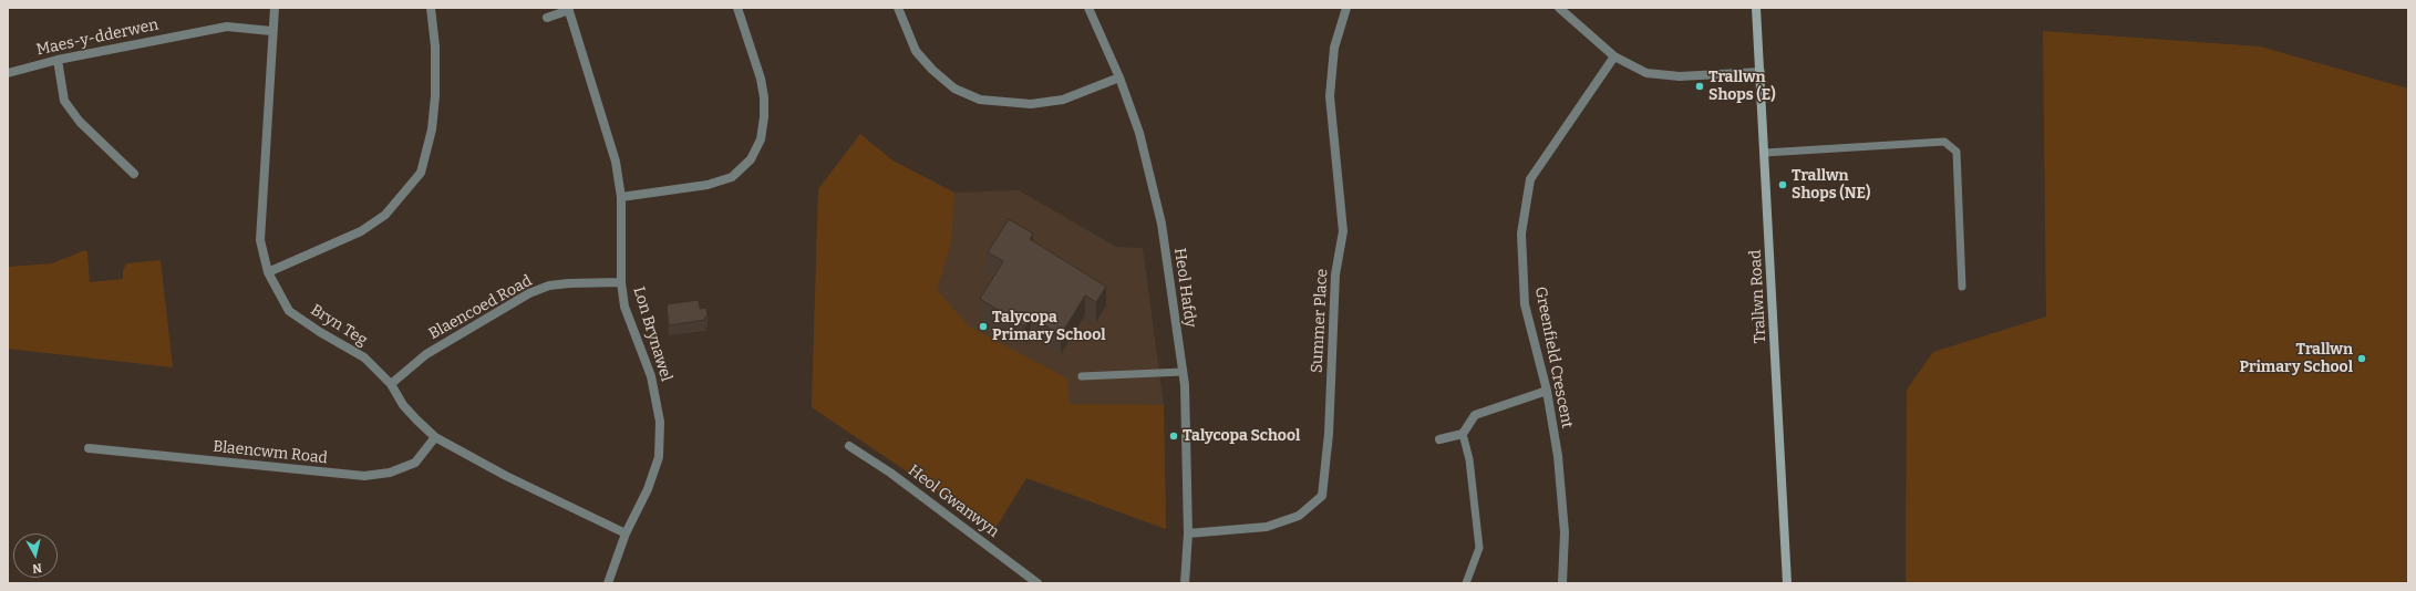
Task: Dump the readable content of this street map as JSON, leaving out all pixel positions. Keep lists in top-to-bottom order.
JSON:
{
  "streets": {
    "street": [
      "Maes-y-dderwen",
      "Heol Hafdy",
      "Trallwn Road",
      "Blaencoed Road",
      "Summer Place",
      "Bryn Teg",
      "Lon Brynawel",
      "Greenfield Crescent",
      "Blaencwm Road",
      "Heol Gwanwyn"
    ]
  },
  "crossings": [
    ["Maes-y-dderwen", "Bryn Teg"],
    ["Heol Hafdy", "Summer Place"],
    ["Blaencoed Road", "Bryn Teg"],
    ["Blaencoed Road", "Lon Brynawel"],
    ["Bryn Teg", "Lon Brynawel"],
    ["Bryn Teg", "Blaencwm Road"]
  ],
  "places": [
    "Trallwn Shops (E)",
    "Trallwn Shops (NE)",
    "Talycopa Primary School",
    "Trallwn Primary School",
    "Talycopa School"
  ],
  "north": "bottom"
}
